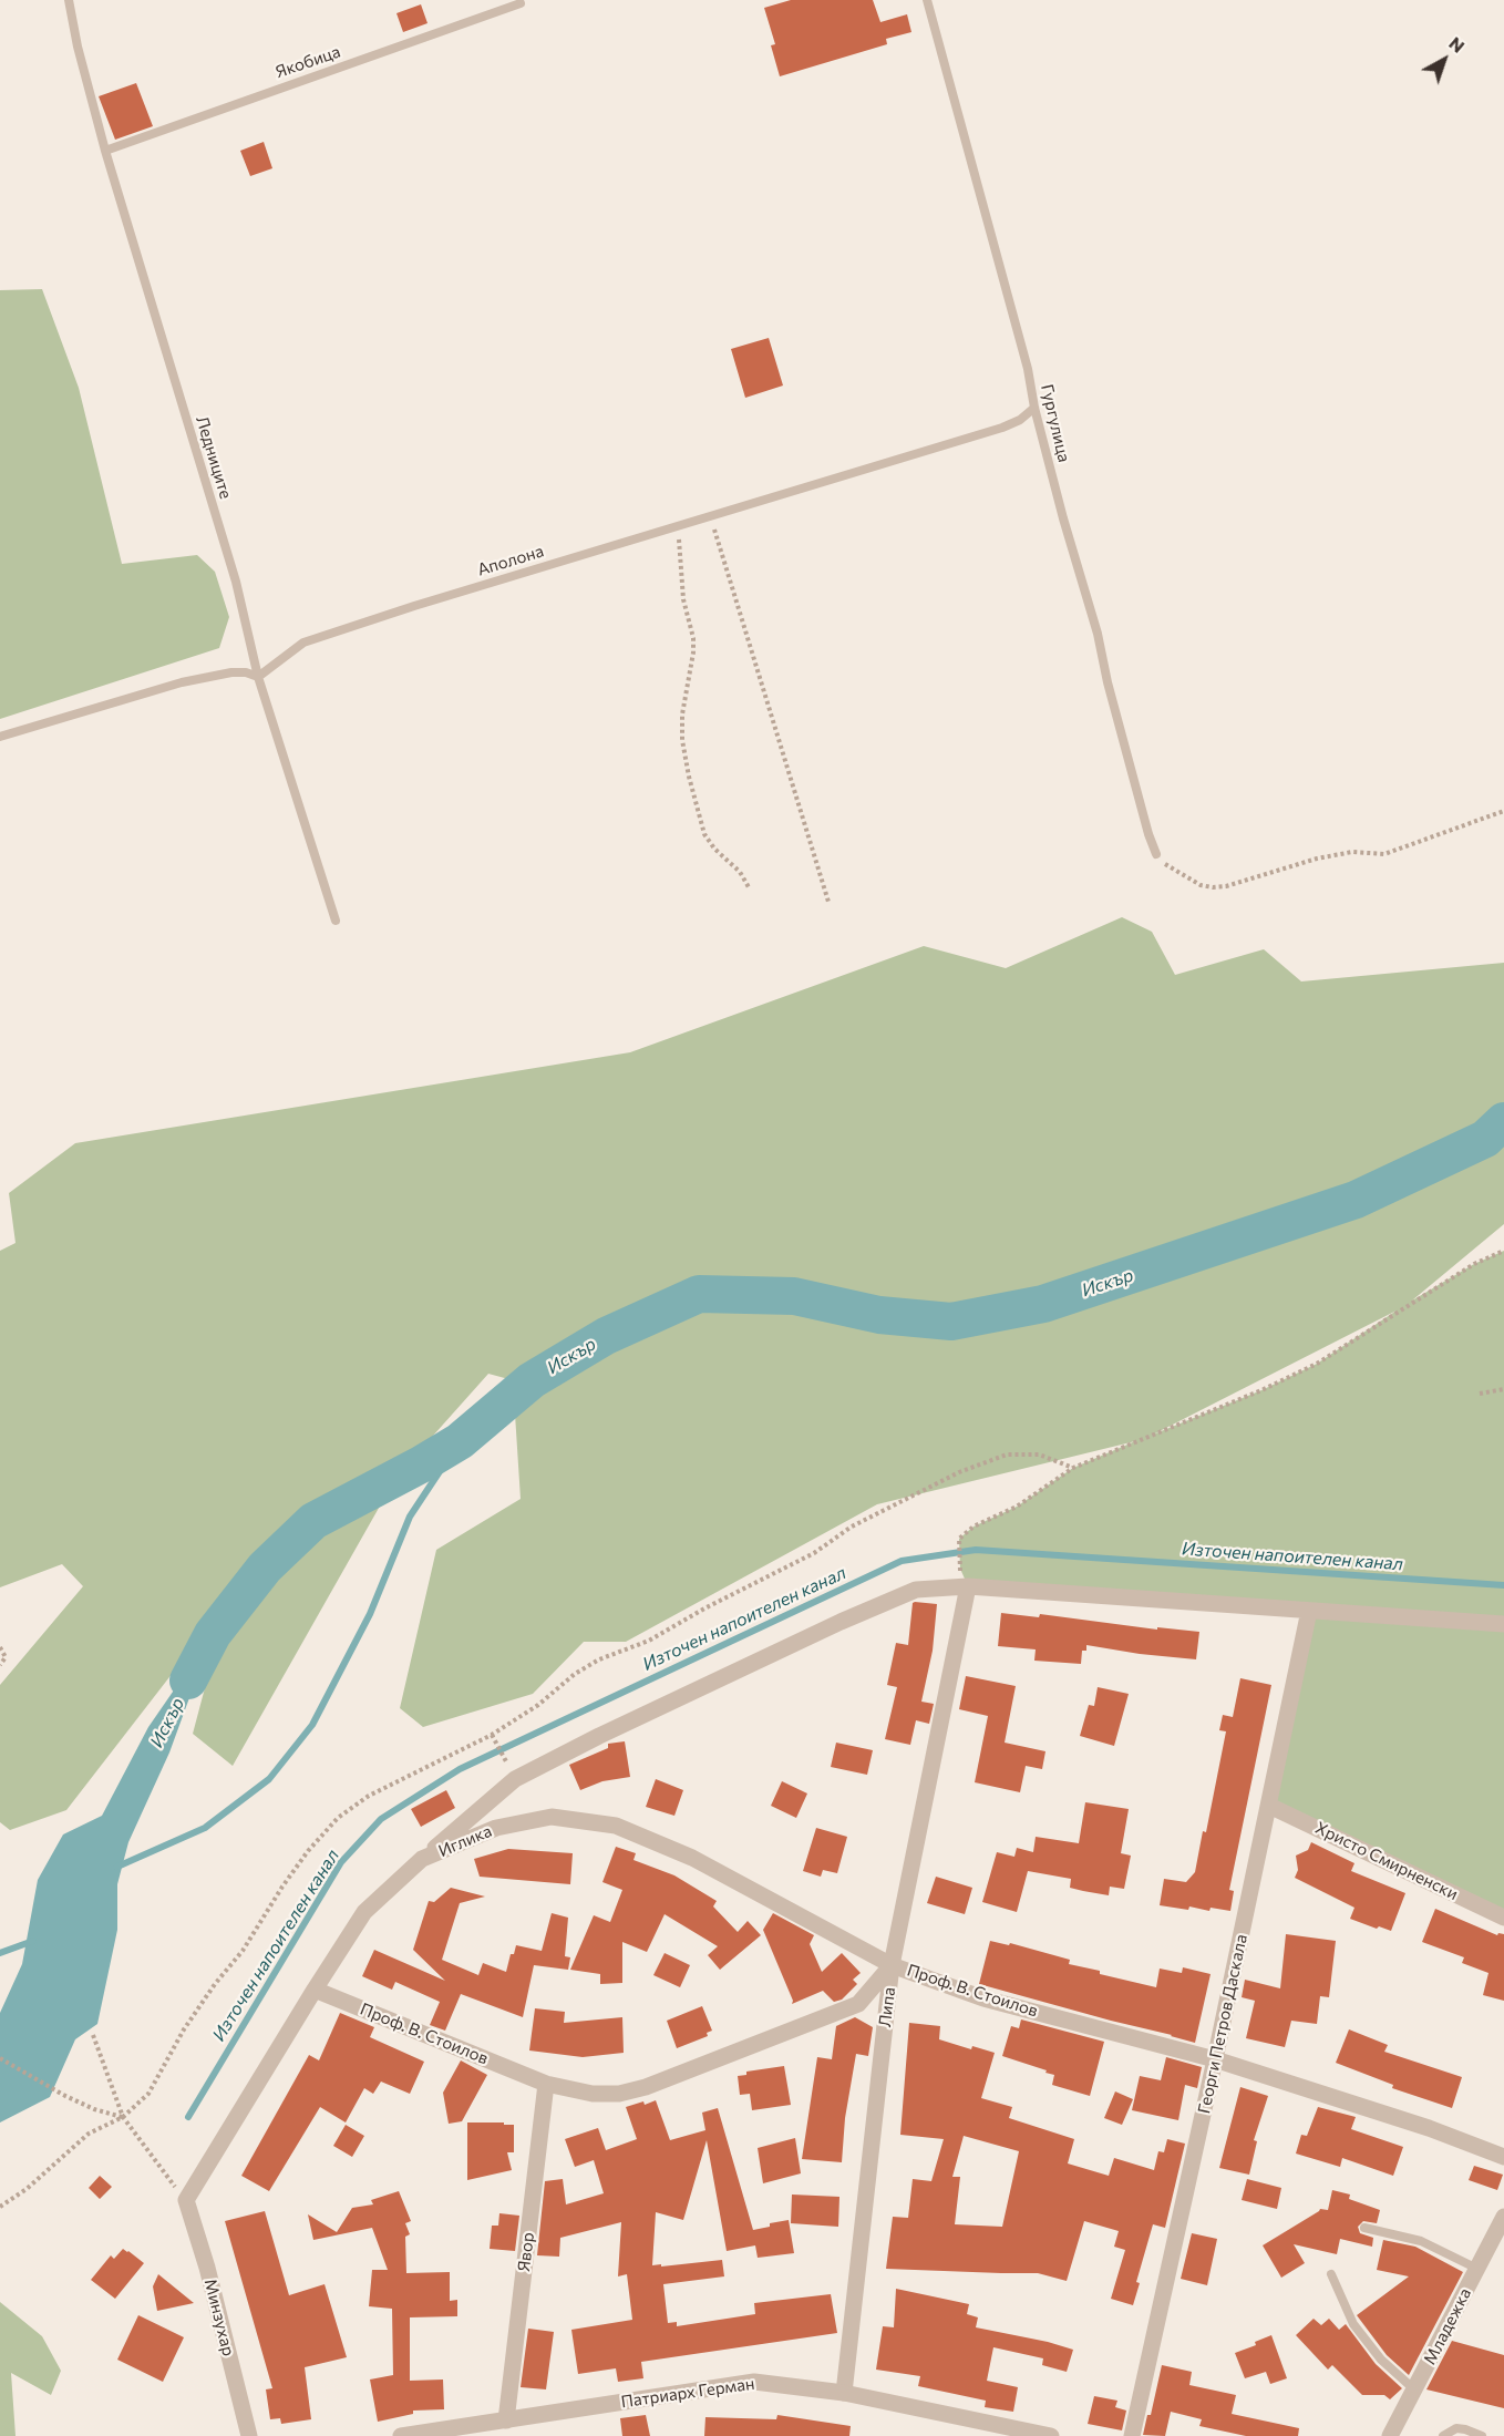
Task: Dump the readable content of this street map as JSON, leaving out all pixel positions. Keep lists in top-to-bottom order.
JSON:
{
  "streets": {
    "street": [
      "Иглика",
      "Христо Смирненски",
      "Проф. В. Стоилов",
      "Липа",
      "Георги Петров Даскала",
      "Явор",
      "Минзухар",
      "Младежка",
      "Патриарх Герман"
    ],
    "lane": [
      "Якобица",
      "Гургулица",
      "Ледниците",
      "Аполона"
    ]
  },
  "crossings": [
    ["Якобица", "Ледниците"],
    ["Гургулица", "Аполона"],
    ["Ледниците", "Аполона"],
    ["Иглика", "Проф. В. Стоилов"],
    ["Иглика", "Липа"],
    ["Иглика", "Минзухар"],
    ["Христо Смирненски", "Георги Петров Даскала"],
    ["Проф. В. Стоилов", "Липа"],
    ["Проф. В. Стоилов", "Георги Петров Даскала"],
    ["Проф. В. Стоилов", "Явор"],
    ["Липа", "Патриарх Герман"],
    ["Явор", "Патриарх Герман"]
  ],
  "water": ["Искър", "Източен напоителен канал"],
  "north": "top right"
}
